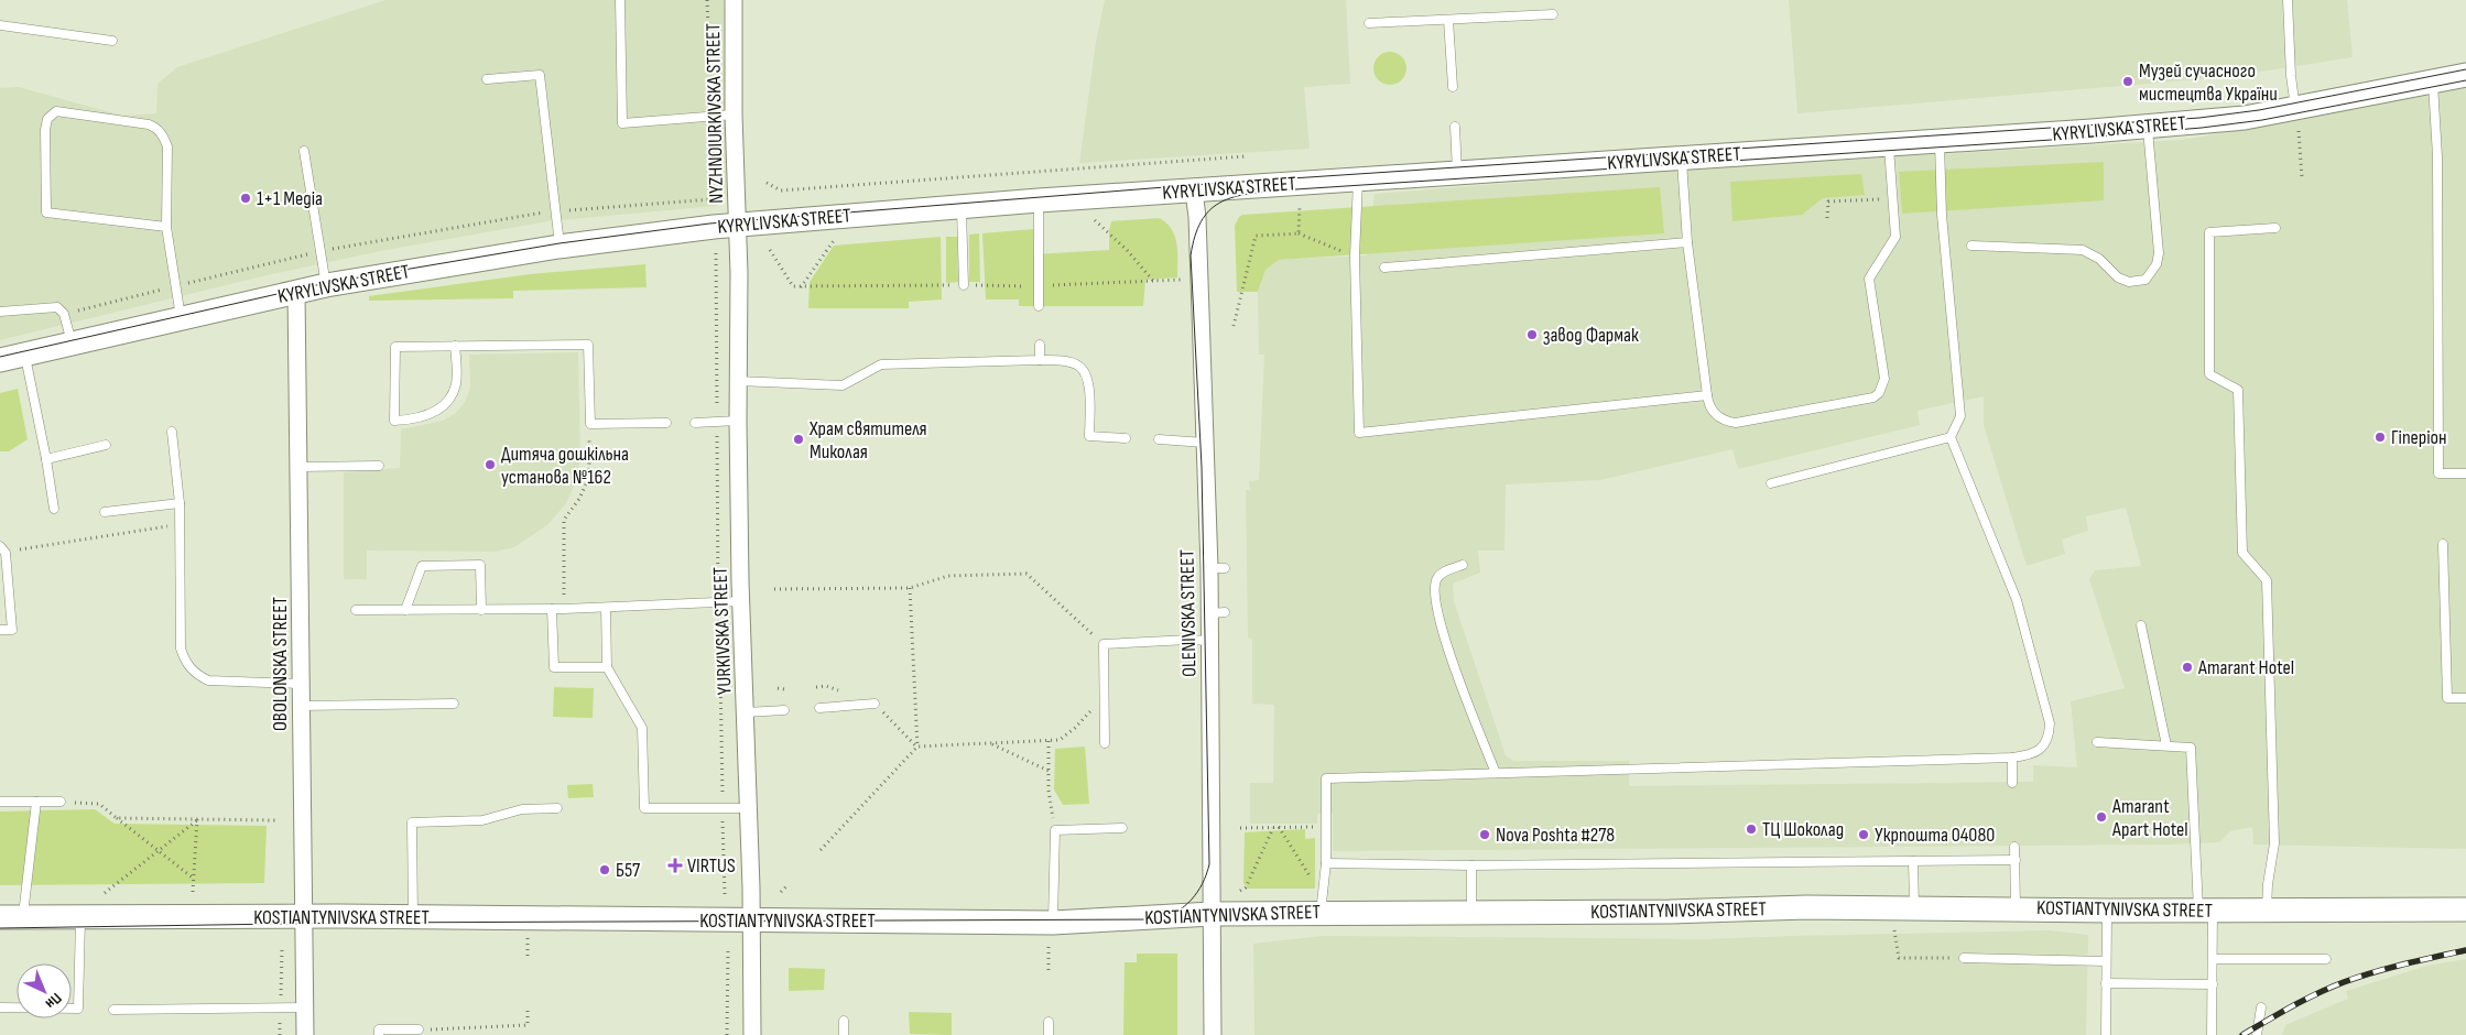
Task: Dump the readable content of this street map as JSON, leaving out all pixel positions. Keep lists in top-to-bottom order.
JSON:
{
  "streets": {
    "street": [
      "NYZHNOIURKIVSKA STREET",
      "KYRYLIVSKA STREET",
      "OLENIVSKA STREET",
      "YURKIVSKA STREET",
      "OBOLONSKA STREET",
      "KOSTIANTYNIVSKA STREET"
    ]
  },
  "crossings": [
    ["NYZHNOIURKIVSKA STREET", "KYRYLIVSKA STREET"],
    ["NYZHNOIURKIVSKA STREET", "YURKIVSKA STREET"],
    ["KYRYLIVSKA STREET", "OLENIVSKA STREET"],
    ["KYRYLIVSKA STREET", "YURKIVSKA STREET"],
    ["KYRYLIVSKA STREET", "OBOLONSKA STREET"],
    ["OLENIVSKA STREET", "KOSTIANTYNIVSKA STREET"],
    ["YURKIVSKA STREET", "KOSTIANTYNIVSKA STREET"],
    ["OBOLONSKA STREET", "KOSTIANTYNIVSKA STREET"]
  ],
  "places": {
    "other": [
      "Музей сучасного мистецтва України",
      "1+1 Медіа",
      "завод Фармак",
      "Гіперіон",
      "Храм святителя Миколая",
      "Дитяча дошкільна установа №162",
      "Amarant Hotel",
      "Amarant Apart Hotel",
      "ТЦ Шоколад",
      "Nova Poshta #278",
      "Укрпошта 04080",
      "Б57"
    ],
    "health": ["VIRTUS"]
  },
  "north": "bottom right"
}
